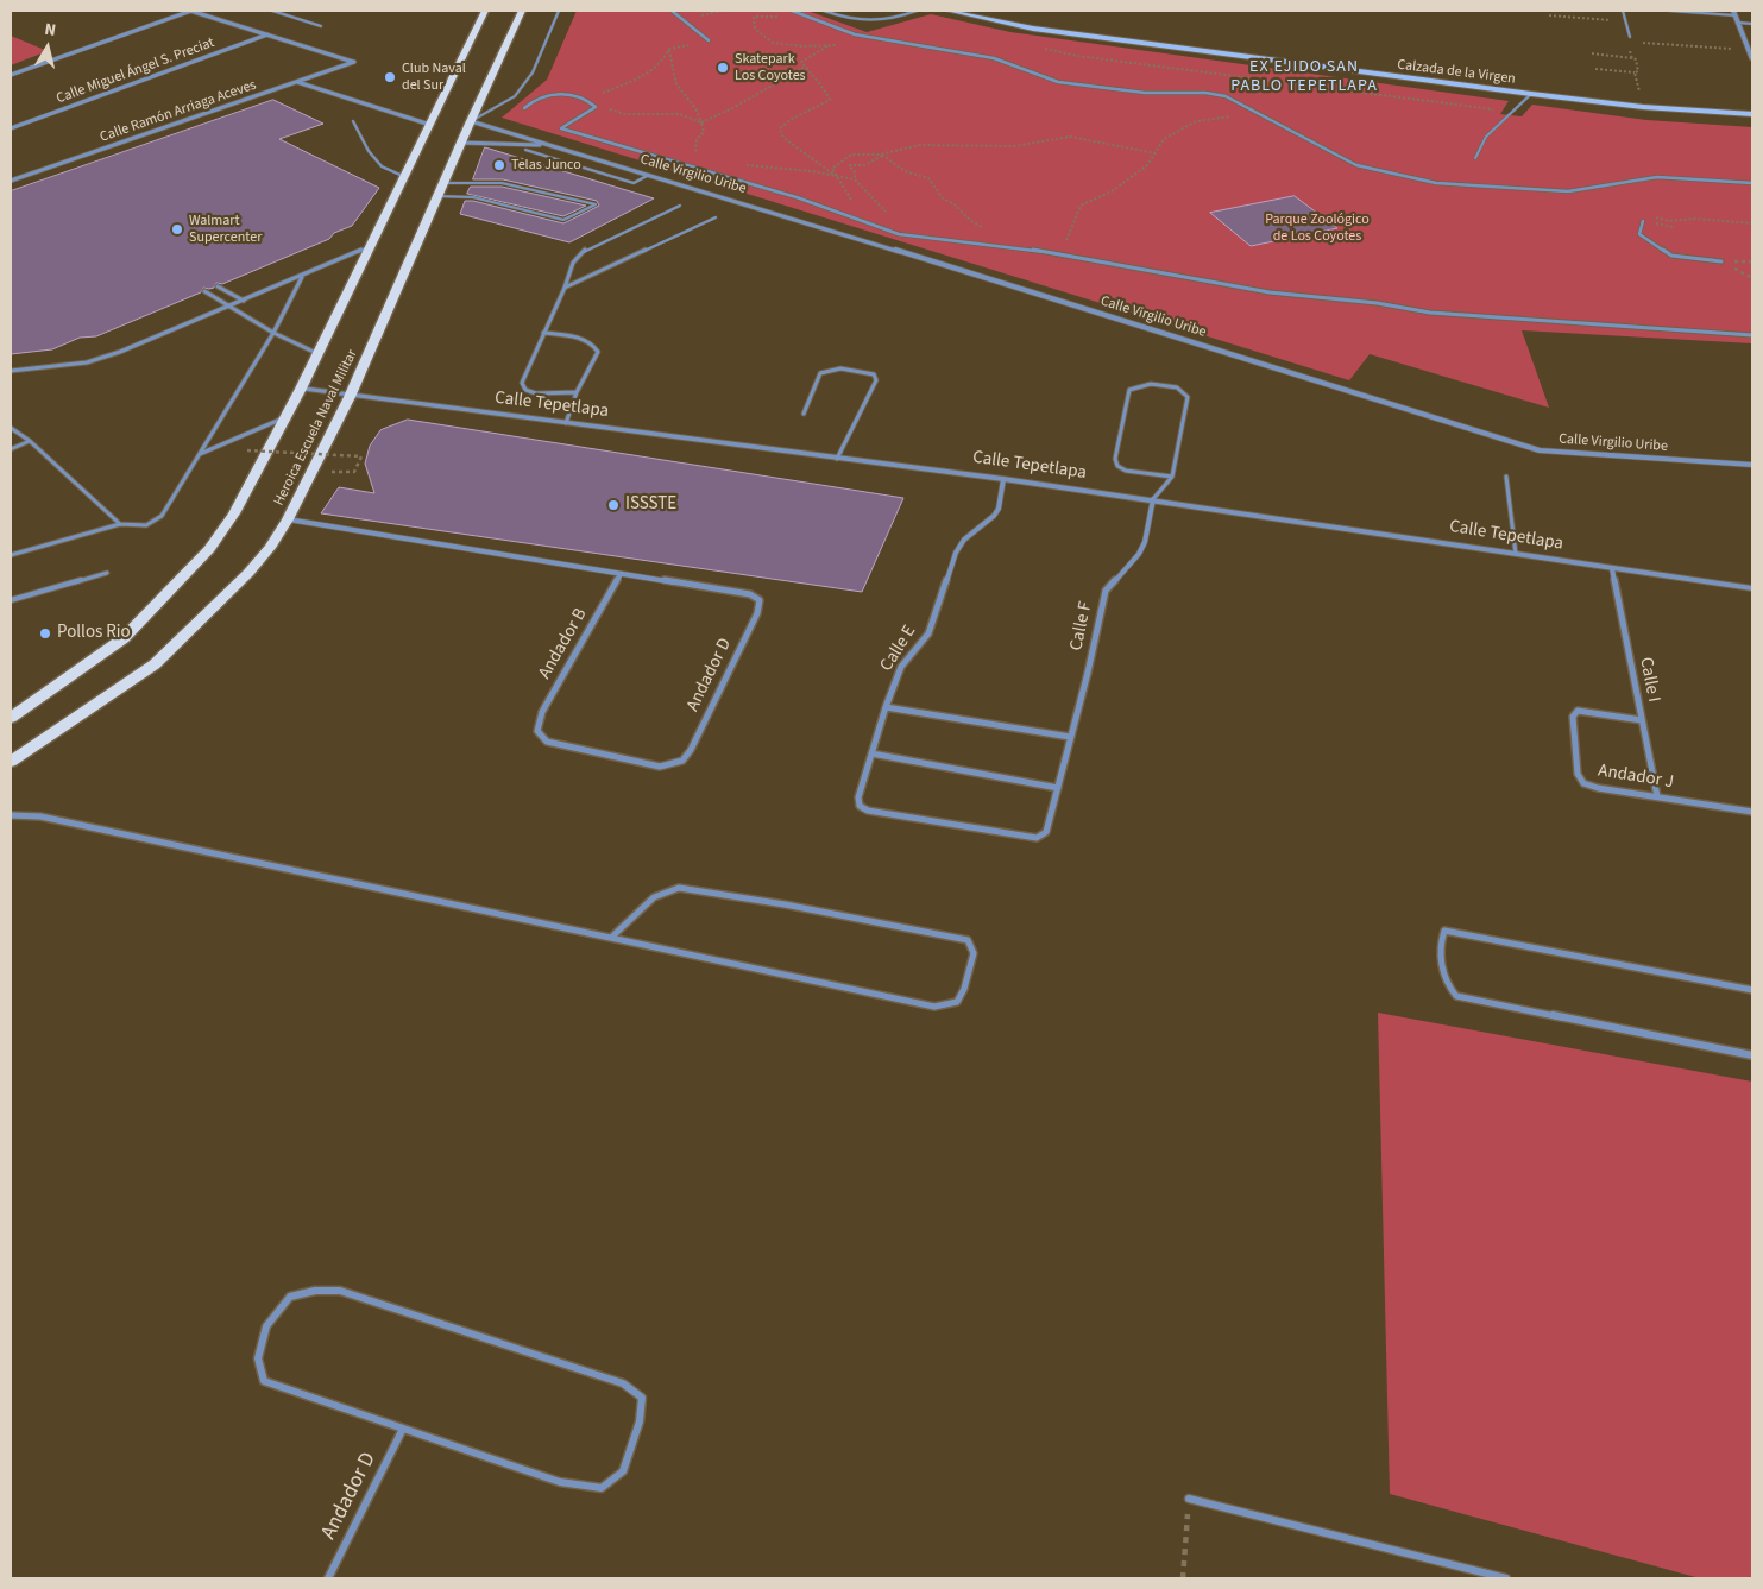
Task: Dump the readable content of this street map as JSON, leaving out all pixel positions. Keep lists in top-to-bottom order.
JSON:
{
  "streets": {
    "main road": ["Calzada de la Virgen", "Heroica Escuela Naval Militar"],
    "street": [
      "Calle Miguel Ángel S. Preciat",
      "Calle Ramón Arriaga Aceves",
      "Calle Virgilio Uribe",
      "Calle Tepetlapa",
      "Calle F",
      "Andador B",
      "Calle E",
      "Andador D",
      "Calle I",
      "Andador J"
    ]
  },
  "crossings": [
    ["Calle Miguel Ángel S. Preciat", "Calle Ramón Arriaga Aceves"],
    ["Calle Virgilio Uribe", "Heroica Escuela Naval Militar"],
    ["Calle Tepetlapa", "Heroica Escuela Naval Militar"],
    ["Calle Tepetlapa", "Calle F"],
    ["Calle Tepetlapa", "Calle E"],
    ["Calle Tepetlapa", "Calle I"],
    ["Calle F", "Calle E"],
    ["Andador B", "Andador D"],
    ["Calle I", "Andador J"]
  ],
  "districts": ["EX EJIDO SAN PABLO TEPETLAPA"],
  "parks": ["Parque Zoológico de Los Coyotes"],
  "places": [
    "Skatepark Los Coyotes",
    "Club Naval del Sur",
    "Telas Junco",
    "Walmart Supercenter",
    "ISSSTE",
    "Pollos Rio"
  ],
  "north": "top"
}
